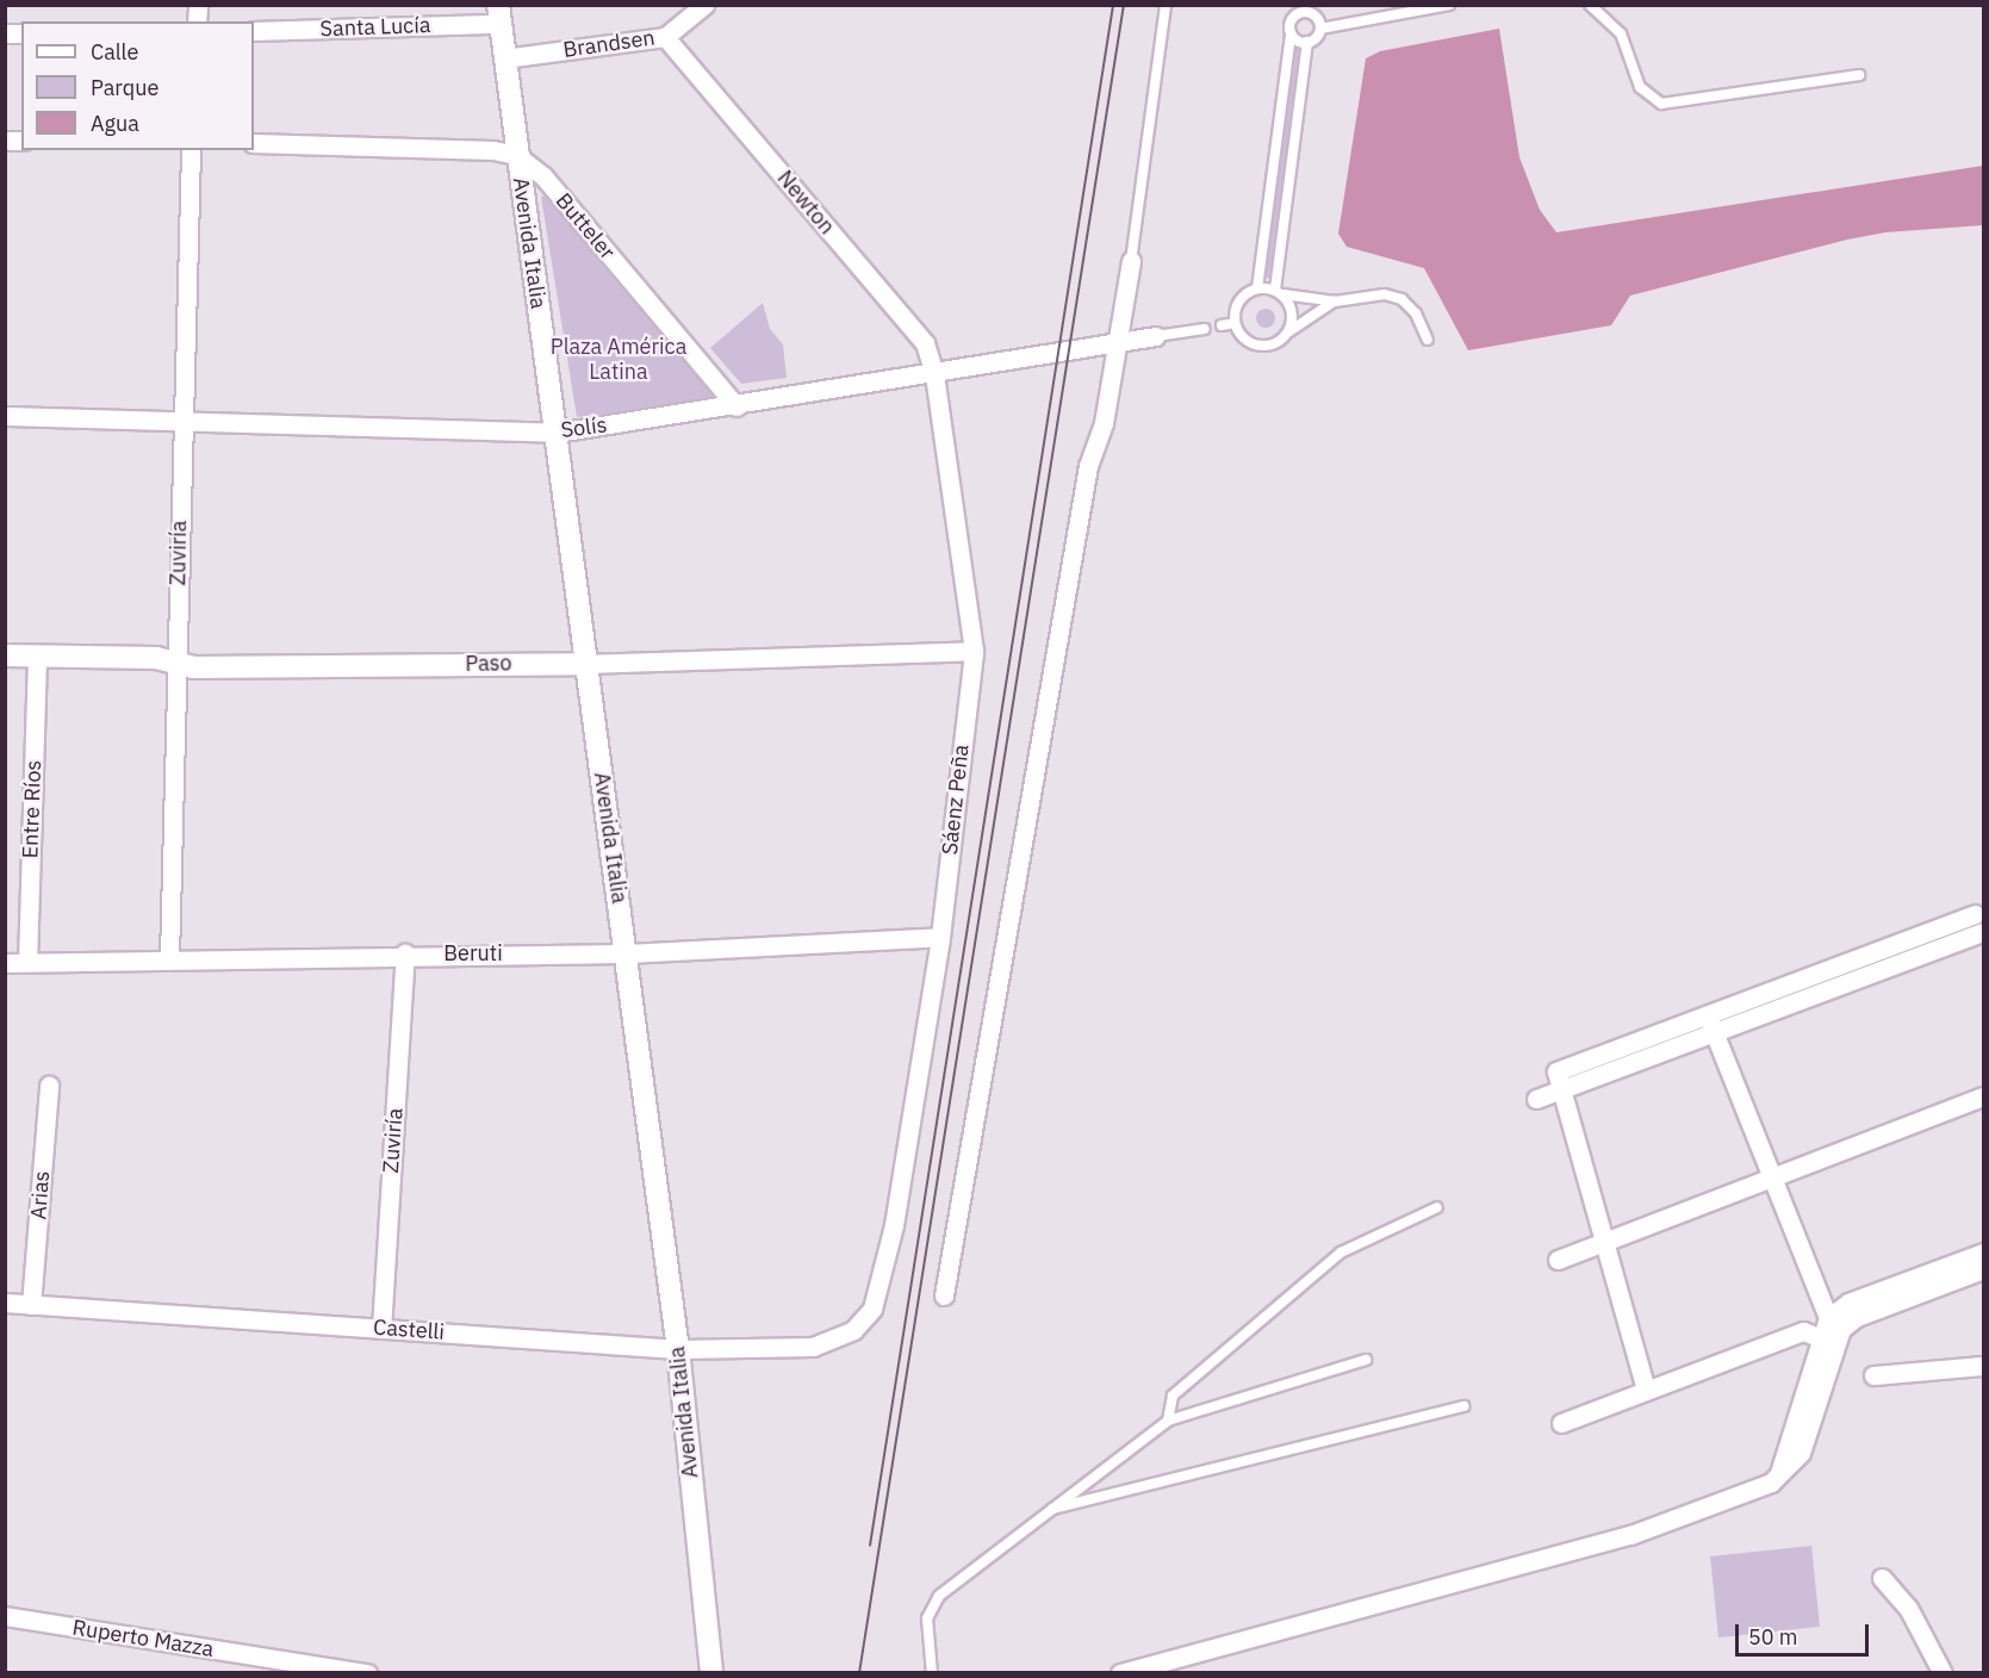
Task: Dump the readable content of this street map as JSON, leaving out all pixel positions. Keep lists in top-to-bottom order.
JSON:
{
  "streets": {
    "street": [
      "Santa Lucía",
      "Brandsen",
      "Newton",
      "Butteler",
      "Avenida Italia",
      "Solís",
      "Zuviría",
      "Paso",
      "Sáenz Peña",
      "Entre Ríos",
      "Beruti",
      "Arias",
      "Castelli",
      "Ruperto Mazza"
    ]
  },
  "crossings": [
    ["Santa Lucía", "Avenida Italia"],
    ["Brandsen", "Newton"],
    ["Brandsen", "Avenida Italia"],
    ["Newton", "Solís"],
    ["Newton", "Sáenz Peña"],
    ["Butteler", "Avenida Italia"],
    ["Butteler", "Solís"],
    ["Avenida Italia", "Solís"],
    ["Avenida Italia", "Paso"],
    ["Avenida Italia", "Beruti"],
    ["Avenida Italia", "Castelli"],
    ["Solís", "Zuviría"],
    ["Solís", "Sáenz Peña"],
    ["Zuviría", "Paso"],
    ["Zuviría", "Beruti"],
    ["Zuviría", "Castelli"],
    ["Paso", "Sáenz Peña"],
    ["Paso", "Entre Ríos"],
    ["Sáenz Peña", "Beruti"],
    ["Sáenz Peña", "Castelli"],
    ["Entre Ríos", "Beruti"],
    ["Arias", "Castelli"]
  ],
  "parks": ["Plaza América Latina"],
  "legend": ["Calle", "Parque", "Agua"],
  "scale_bar": "50 m"
}
